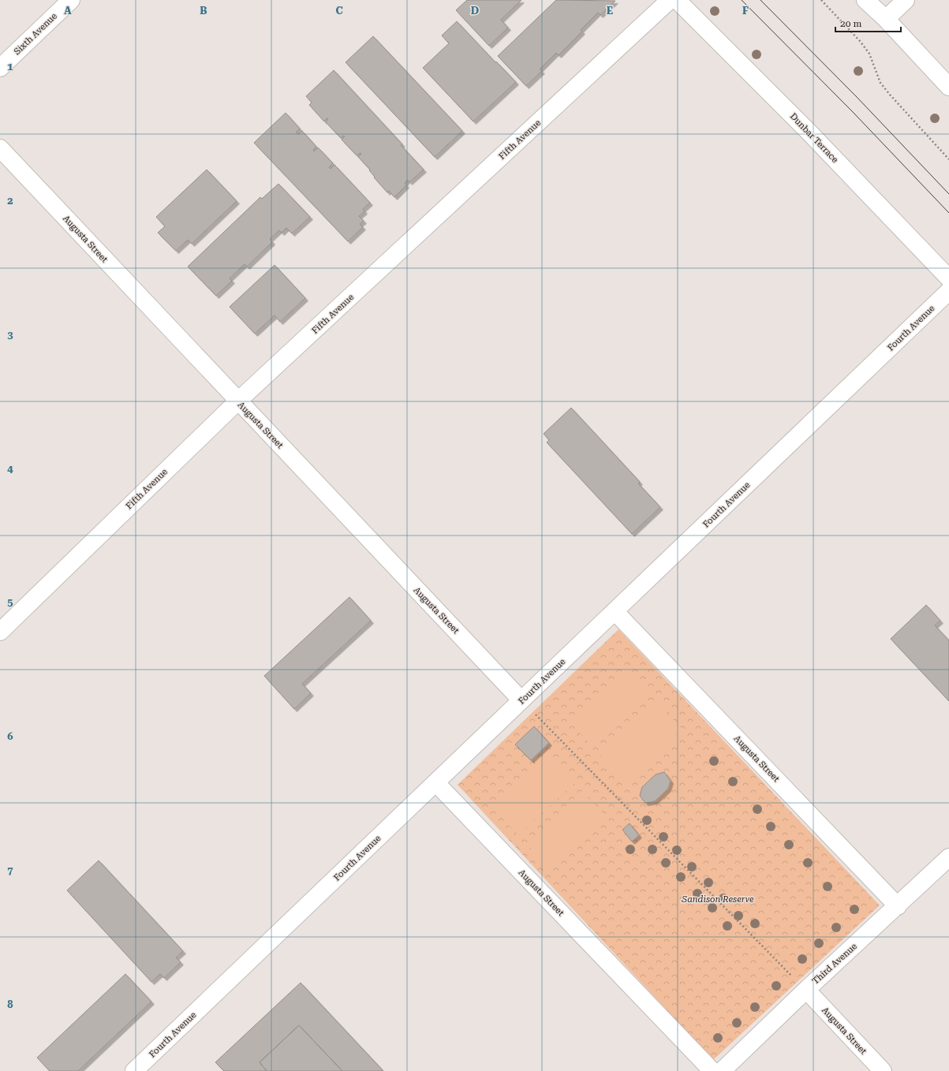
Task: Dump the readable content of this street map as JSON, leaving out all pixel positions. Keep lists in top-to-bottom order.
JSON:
{
  "streets": {
    "street": [
      "Sixth Avenue",
      "Dunbar Terrace",
      "Fifth Avenue",
      "Augusta Street",
      "Fourth Avenue",
      "Third Avenue"
    ]
  },
  "crossings": [
    ["Fifth Avenue", "Augusta Street"],
    ["Augusta Street", "Fourth Avenue"],
    ["Augusta Street", "Third Avenue"]
  ],
  "parks": ["Sandison Reserve"],
  "scale_bar": "20 m",
  "grid": {
    "columns": [
      "A",
      "B",
      "C",
      "D",
      "E",
      "F"
    ],
    "rows": [
      "1",
      "2",
      "3",
      "4",
      "5",
      "6",
      "7",
      "8"
    ]
  }
}
